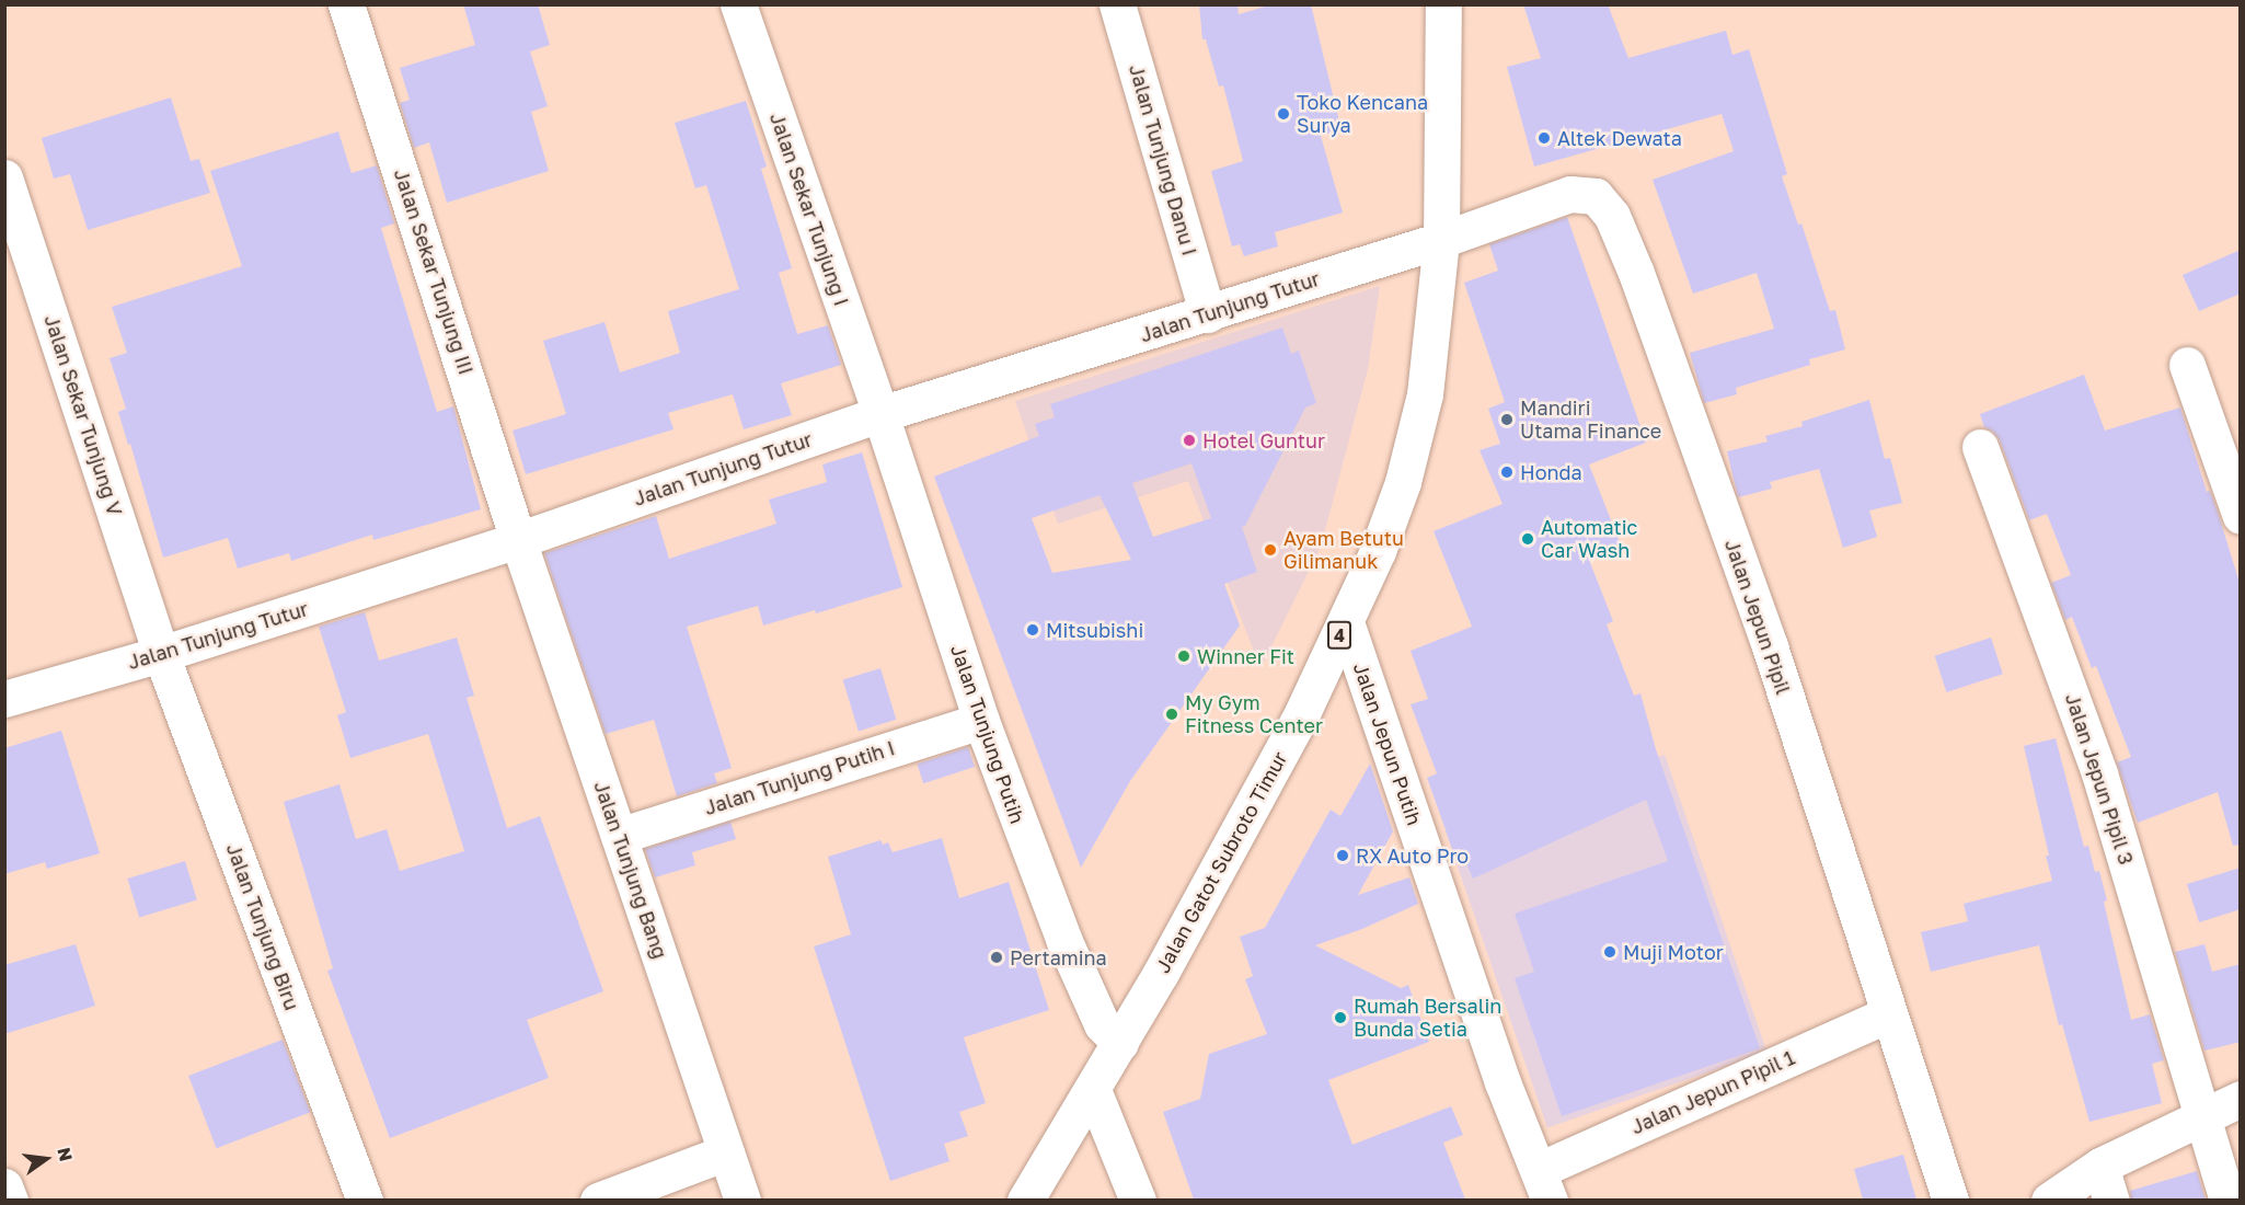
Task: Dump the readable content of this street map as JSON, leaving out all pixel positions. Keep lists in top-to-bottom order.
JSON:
{
  "streets": {
    "main road": [
      "Jalan Tunjung Danu I",
      "Jalan Sekar Tunjung I",
      "Jalan Sekar Tunjung III",
      "Jalan Tunjung Tutur",
      "Jalan Sekar Tunjung V",
      "Jalan Jepun Pipil",
      "4",
      "Jalan Tunjung Putih",
      "Jalan Jepun Putih",
      "Jalan Tunjung Putih I",
      "Jalan Jepun Pipil 3",
      "Jalan Gatot Subroto Timur",
      "Jalan Tunjung Bang",
      "Jalan Tunjung Biru",
      "Jalan Jepun Pipil 1"
    ]
  },
  "crossings": [
    ["Jalan Tunjung Danu I", "Jalan Tunjung Tutur"],
    ["Jalan Sekar Tunjung I", "Jalan Tunjung Tutur"],
    ["Jalan Sekar Tunjung I", "Jalan Tunjung Putih"],
    ["Jalan Sekar Tunjung III", "Jalan Tunjung Tutur"],
    ["Jalan Sekar Tunjung III", "Jalan Tunjung Bang"],
    ["Jalan Tunjung Tutur", "Jalan Sekar Tunjung V"],
    ["Jalan Tunjung Tutur", "Jalan Jepun Pipil"],
    ["Jalan Tunjung Tutur", "Jalan Tunjung Putih"],
    ["Jalan Tunjung Tutur", "Jalan Gatot Subroto Timur"],
    ["Jalan Tunjung Tutur", "Jalan Tunjung Bang"],
    ["Jalan Tunjung Tutur", "Jalan Tunjung Biru"],
    ["Jalan Sekar Tunjung V", "Jalan Tunjung Biru"],
    ["Jalan Jepun Pipil", "Jalan Gatot Subroto Timur"],
    ["Jalan Jepun Pipil", "Jalan Jepun Pipil 1"],
    ["Jalan Tunjung Putih", "Jalan Tunjung Putih I"],
    ["Jalan Tunjung Putih", "Jalan Gatot Subroto Timur"],
    ["Jalan Jepun Putih", "Jalan Gatot Subroto Timur"],
    ["Jalan Jepun Putih", "Jalan Jepun Pipil 1"],
    ["Jalan Tunjung Putih I", "Jalan Tunjung Bang"]
  ],
  "places": [
    "Toko Kencana Surya",
    "Altek Dewata",
    "Mandiri Utama Finance",
    "Hotel Guntur",
    "Honda",
    "Automatic Car Wash",
    "Ayam Betutu Gilimanuk",
    "Mitsubishi",
    "Winner Fit",
    "My Gym Fitness Center",
    "RX Auto Pro",
    "Muji Motor",
    "Pertamina",
    "Rumah Bersalin Bunda Setia"
  ],
  "north": "right"
}
